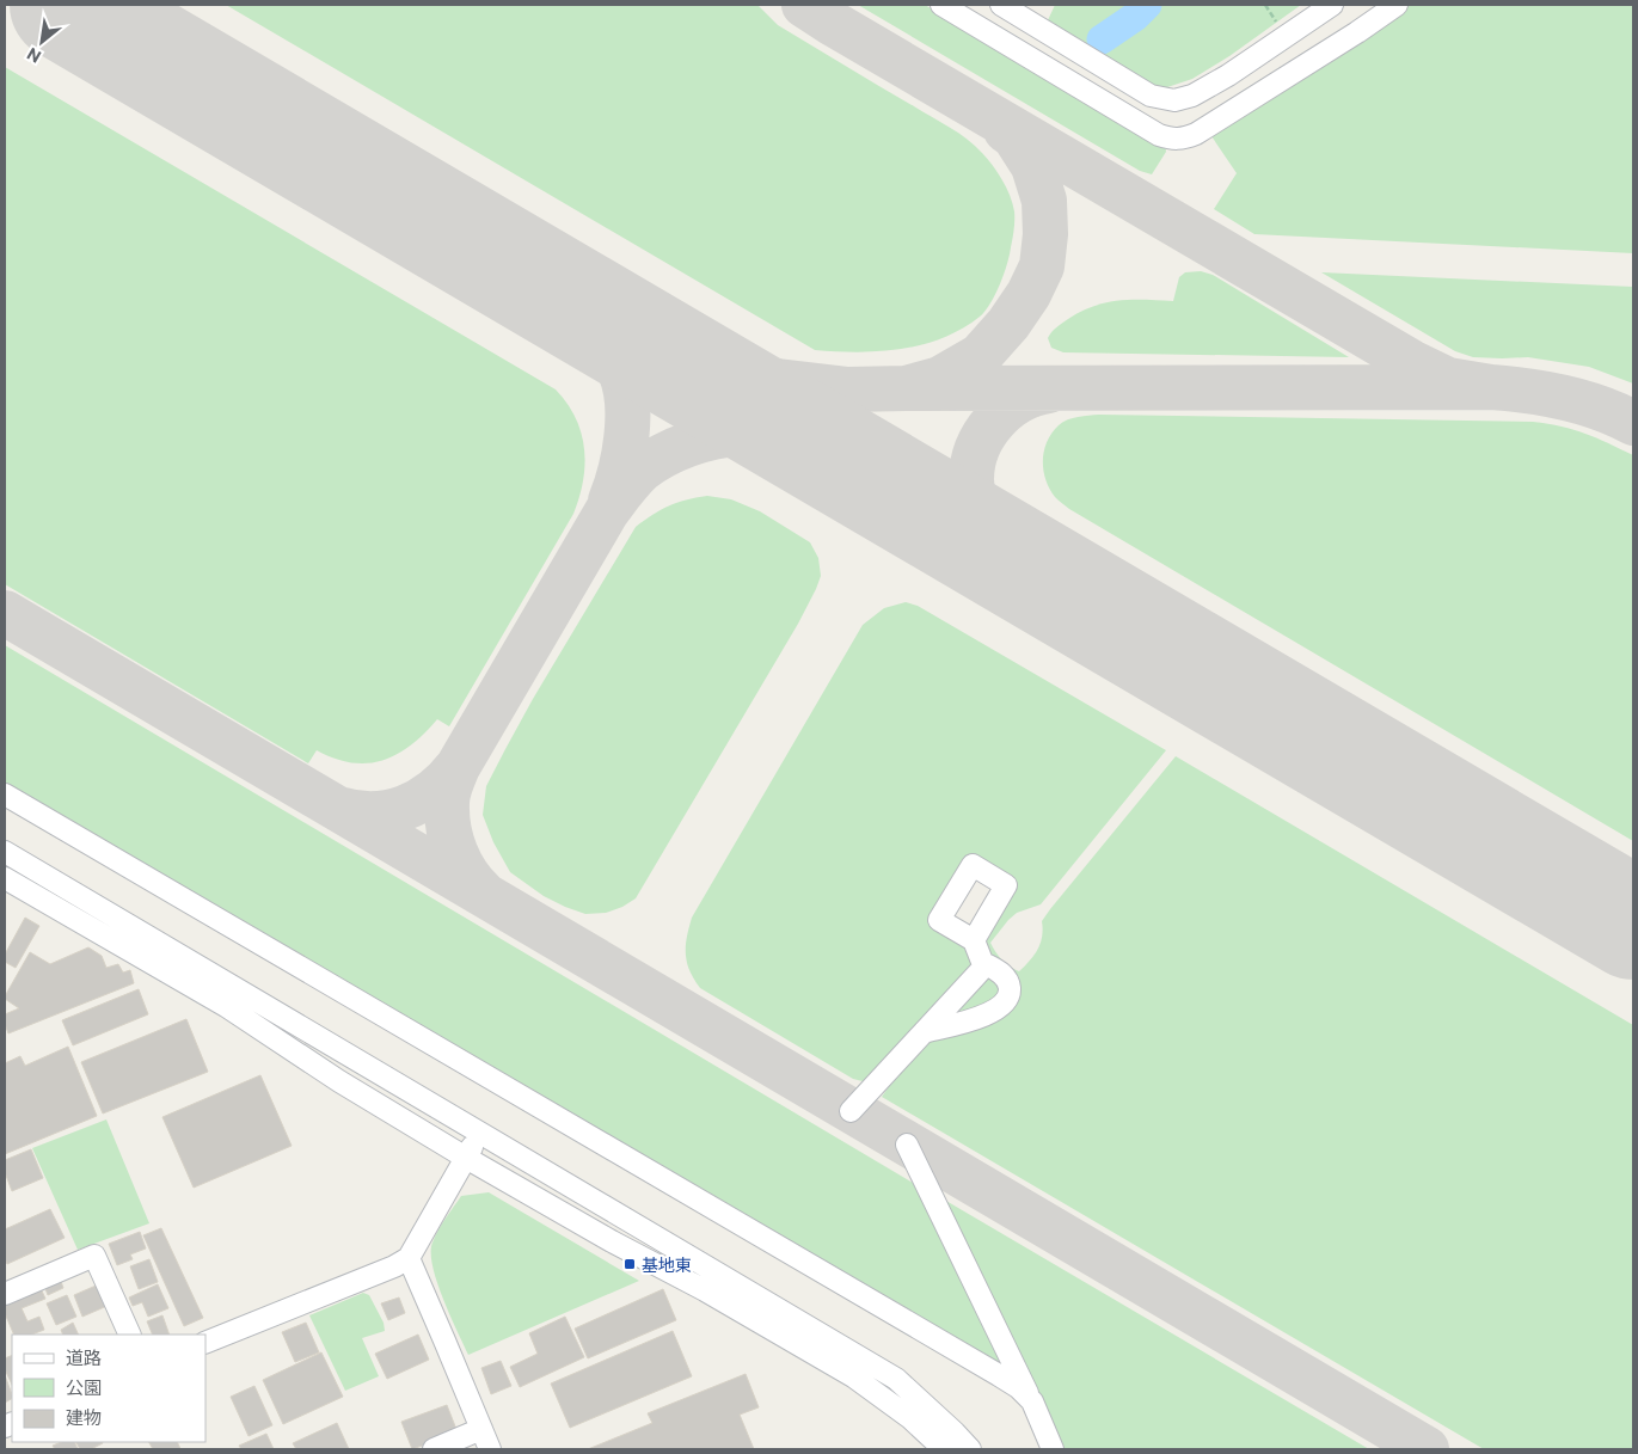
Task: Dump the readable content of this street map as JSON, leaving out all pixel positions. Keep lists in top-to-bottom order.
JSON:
{
  "places": {
    "transit": ["基地東"]
  },
  "legend": ["道路", "公園", "建物"],
  "north": "bottom left"
}
